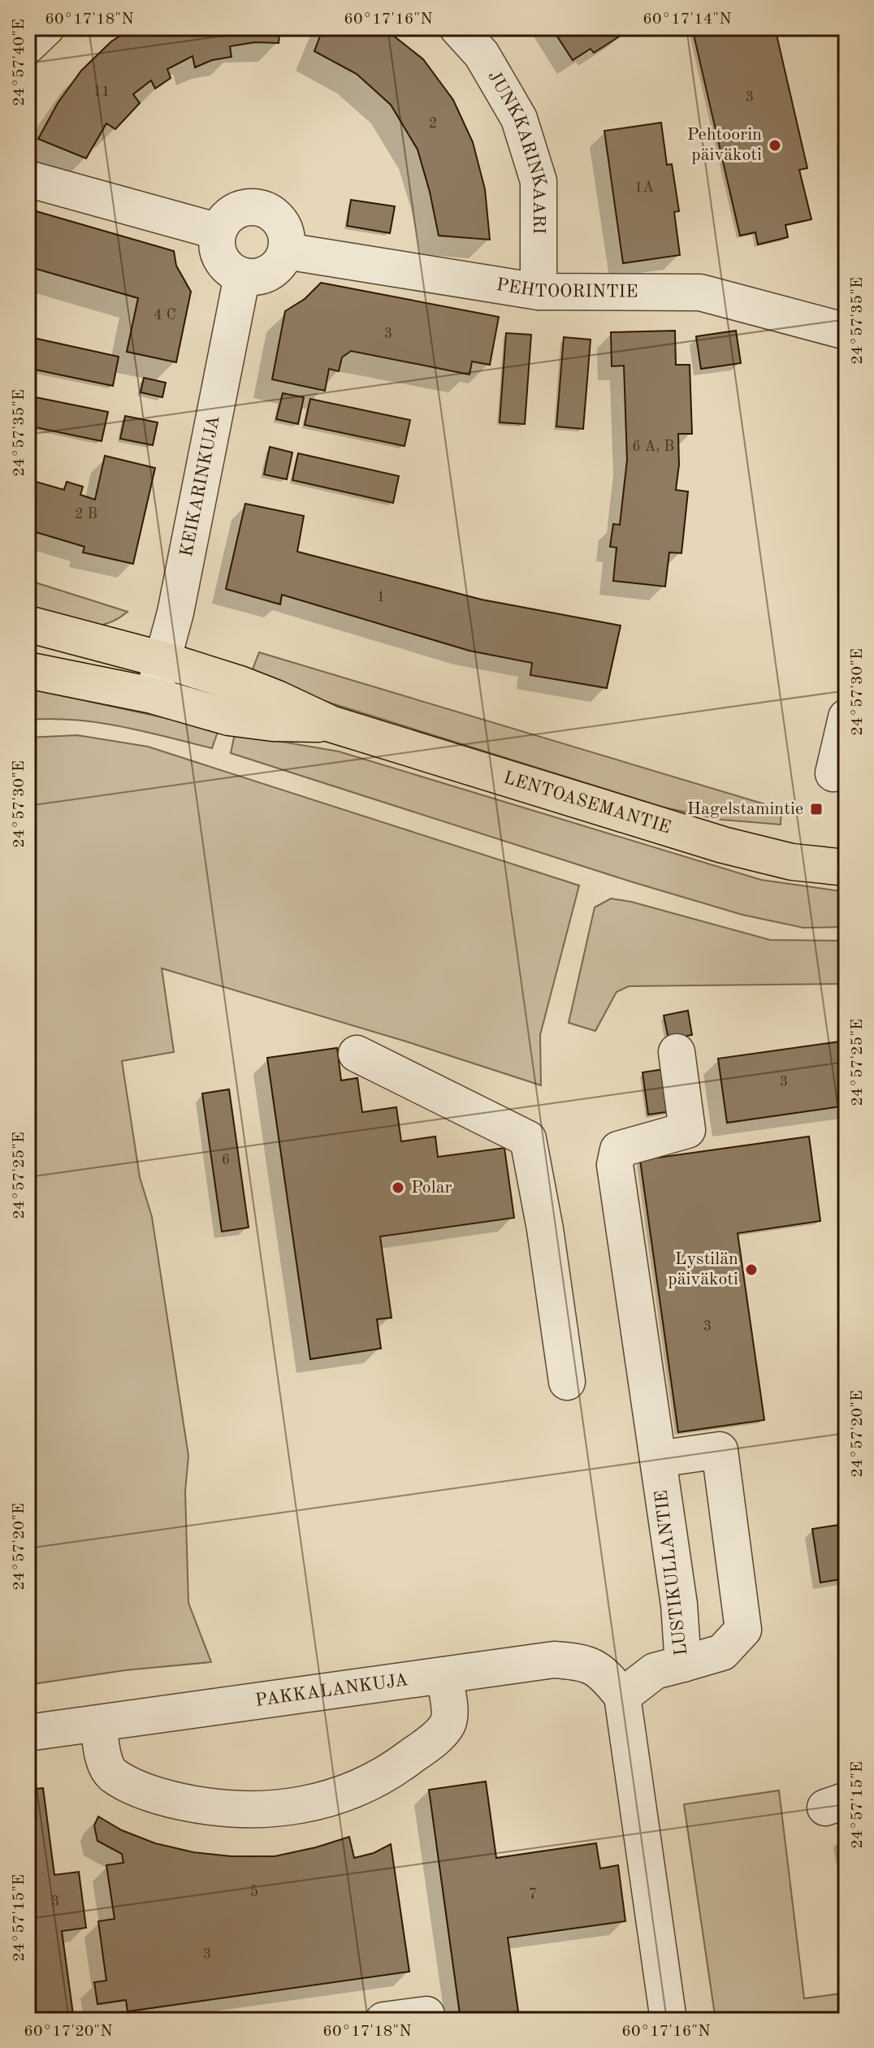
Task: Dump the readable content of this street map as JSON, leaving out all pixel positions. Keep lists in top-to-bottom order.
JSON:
{
  "streets": {
    "main road": ["LENTOASEMANTIE"],
    "street": [
      "JUNKKARINKAARI",
      "PEHTOORINTIE",
      "KEIKARINKUJA",
      "LUSTIKULLANTIE",
      "PAKKALANKUJA"
    ]
  },
  "crossings": [
    ["JUNKKARINKAARI", "PEHTOORINTIE"],
    ["PEHTOORINTIE", "KEIKARINKUJA"],
    ["KEIKARINKUJA", "LENTOASEMANTIE"],
    ["LUSTIKULLANTIE", "PAKKALANKUJA"]
  ],
  "places": {
    "other": ["Pehtoorin päiväkoti", "Polar", "Lystilän päiväkoti"],
    "transit": ["Hagelstamintie"]
  },
  "house_numbers": [
    "11",
    "3",
    "2",
    "1A",
    "4 C",
    "3",
    "6 A, B",
    "2 B",
    "1",
    "3",
    "6",
    "3",
    "5",
    "7",
    "3",
    "3"
  ],
  "coordinates": [
    "60°17'18\"N",
    "60°17'16\"N",
    "60°17'14\"N",
    "24°57'40\"E",
    "24°57'35\"E",
    "24°57'30\"E",
    "24°57'25\"E",
    "24°57'20\"E",
    "24°57'15\"E",
    "60°17'20\"N"
  ]
}
